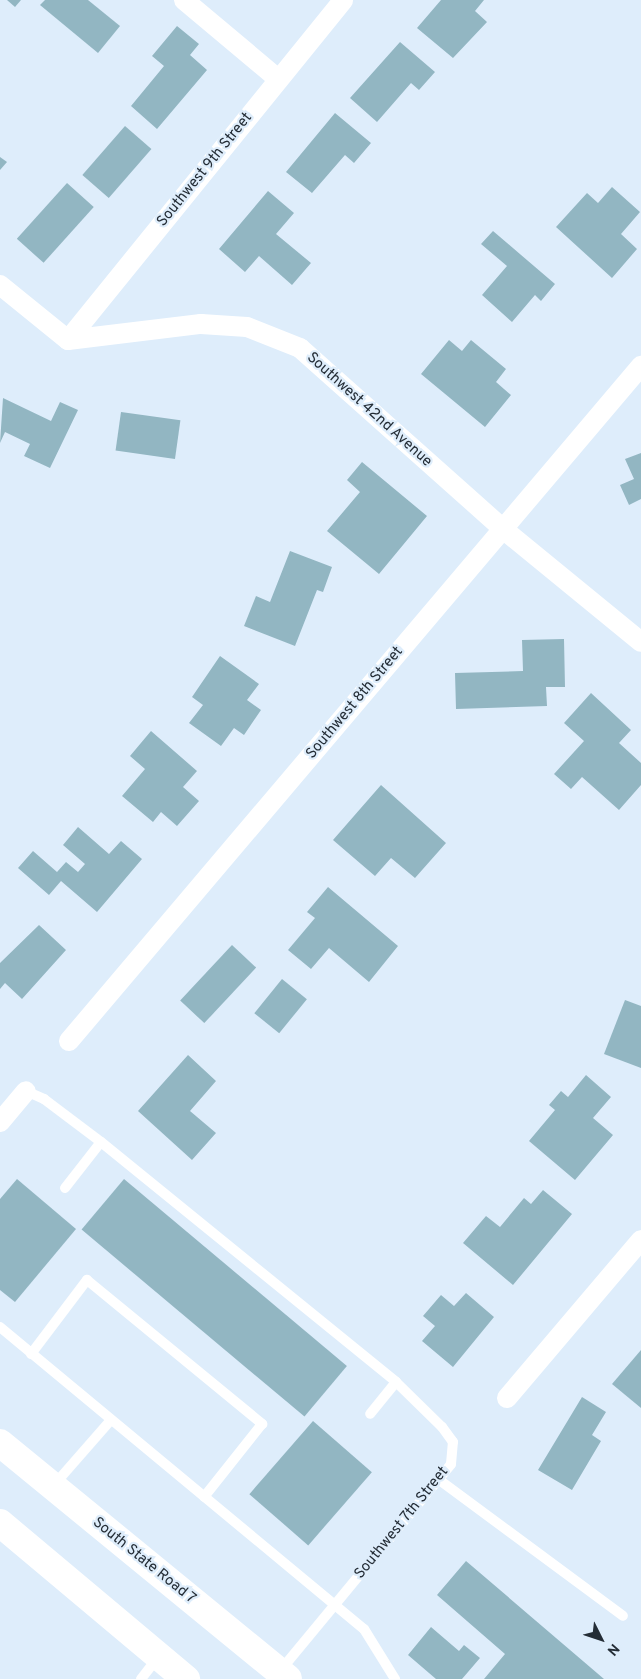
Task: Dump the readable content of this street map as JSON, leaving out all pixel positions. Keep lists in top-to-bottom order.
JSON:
{
  "streets": {
    "main road": ["South State Road 7"],
    "street": ["Southwest 9th Street", "Southwest 42nd Avenue", "Southwest 8th Street"],
    "lane": ["Southwest 7th Street"]
  },
  "crossings": [
    ["Southwest 9th Street", "Southwest 42nd Avenue"],
    ["Southwest 42nd Avenue", "Southwest 8th Street"],
    ["Southwest 7th Street", "South State Road 7"]
  ],
  "north": "bottom right"
}
